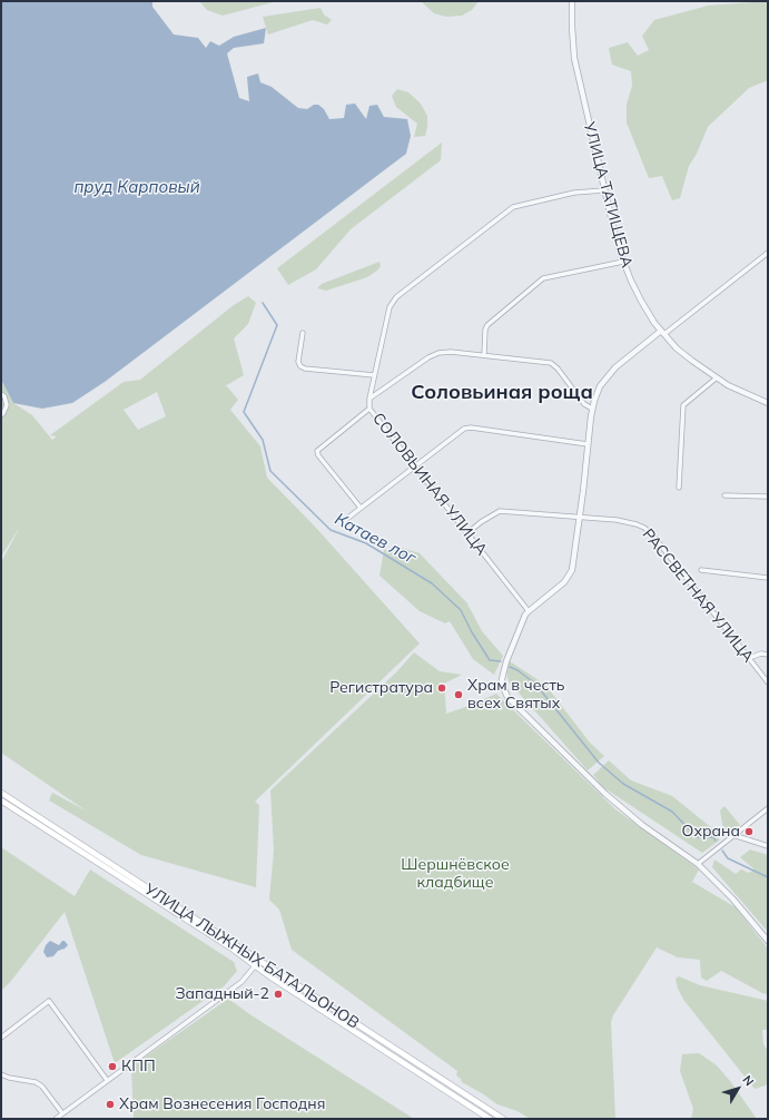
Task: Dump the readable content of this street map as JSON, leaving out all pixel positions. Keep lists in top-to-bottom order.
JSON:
{
  "streets": {
    "main road": ["УЛИЦА ЛЫЖНЫХ БАТАЛЬОНОВ"],
    "street": ["УЛИЦА ТАТИЩЕВА", "СОЛОВЬИНАЯ УЛИЦА", "РАССВЕТНАЯ УЛИЦА"]
  },
  "crossings": [
    ["УЛИЦА ТАТИЩЕВА", "СОЛОВЬИНАЯ УЛИЦА"],
    ["СОЛОВЬИНАЯ УЛИЦА", "РАССВЕТНАЯ УЛИЦА"]
  ],
  "districts": ["Соловьиная роща"],
  "water": ["пруд Карповый", "Катаев лог"],
  "parks": ["Шершнёвское кладбище"],
  "places": [
    "Регистратура",
    "Храм в честь всех Святых",
    "Охрана",
    "Западный-2",
    "КПП",
    "Храм Вознесения Господня"
  ],
  "north": "top right"
}
